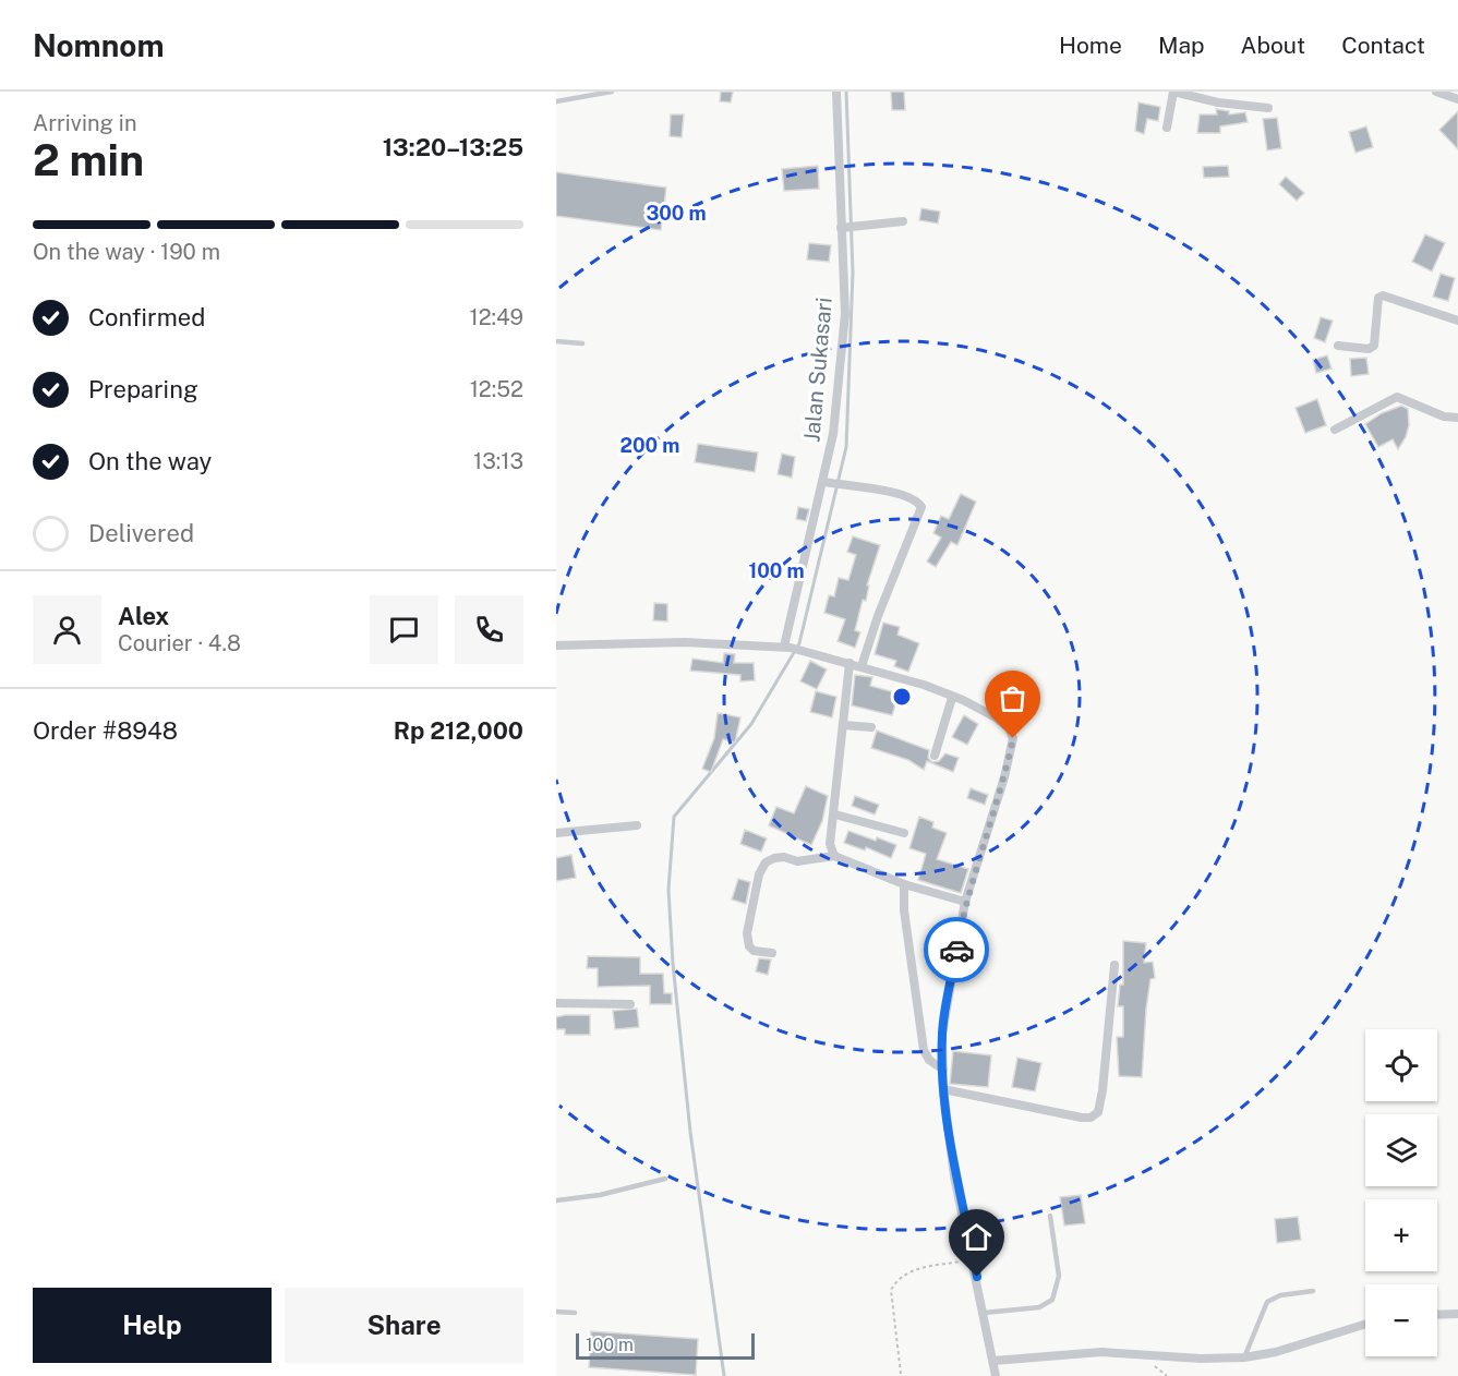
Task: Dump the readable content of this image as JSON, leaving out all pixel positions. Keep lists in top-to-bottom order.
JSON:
{
  "streets": {
    "street": ["Jalan Sukasari"]
  },
  "scale_bar": "100 m",
  "page": {
    "header": "Nomnom",
    "nav": [
      "Home",
      "Map",
      "About",
      "Contact"
    ],
    "heading": ["2 min", "Arriving in", "13:20–13:25"],
    "panel": [
      "Alex",
      "Courier · 4.8",
      "Order #8948",
      "Rp 212,000"
    ],
    "bar": "On the way · 190 m",
    "list": [
      ["Confirmed", "12:49"],
      ["Preparing", "12:52"],
      ["On the way", "13:13"],
      "Delivered"
    ],
    "map_buttons": ["+", "−"],
    "buttons": ["Help", "Share"],
    "scale": "100 m"
  },
  "rings": ["300 m", "200 m", "100 m"]
}
